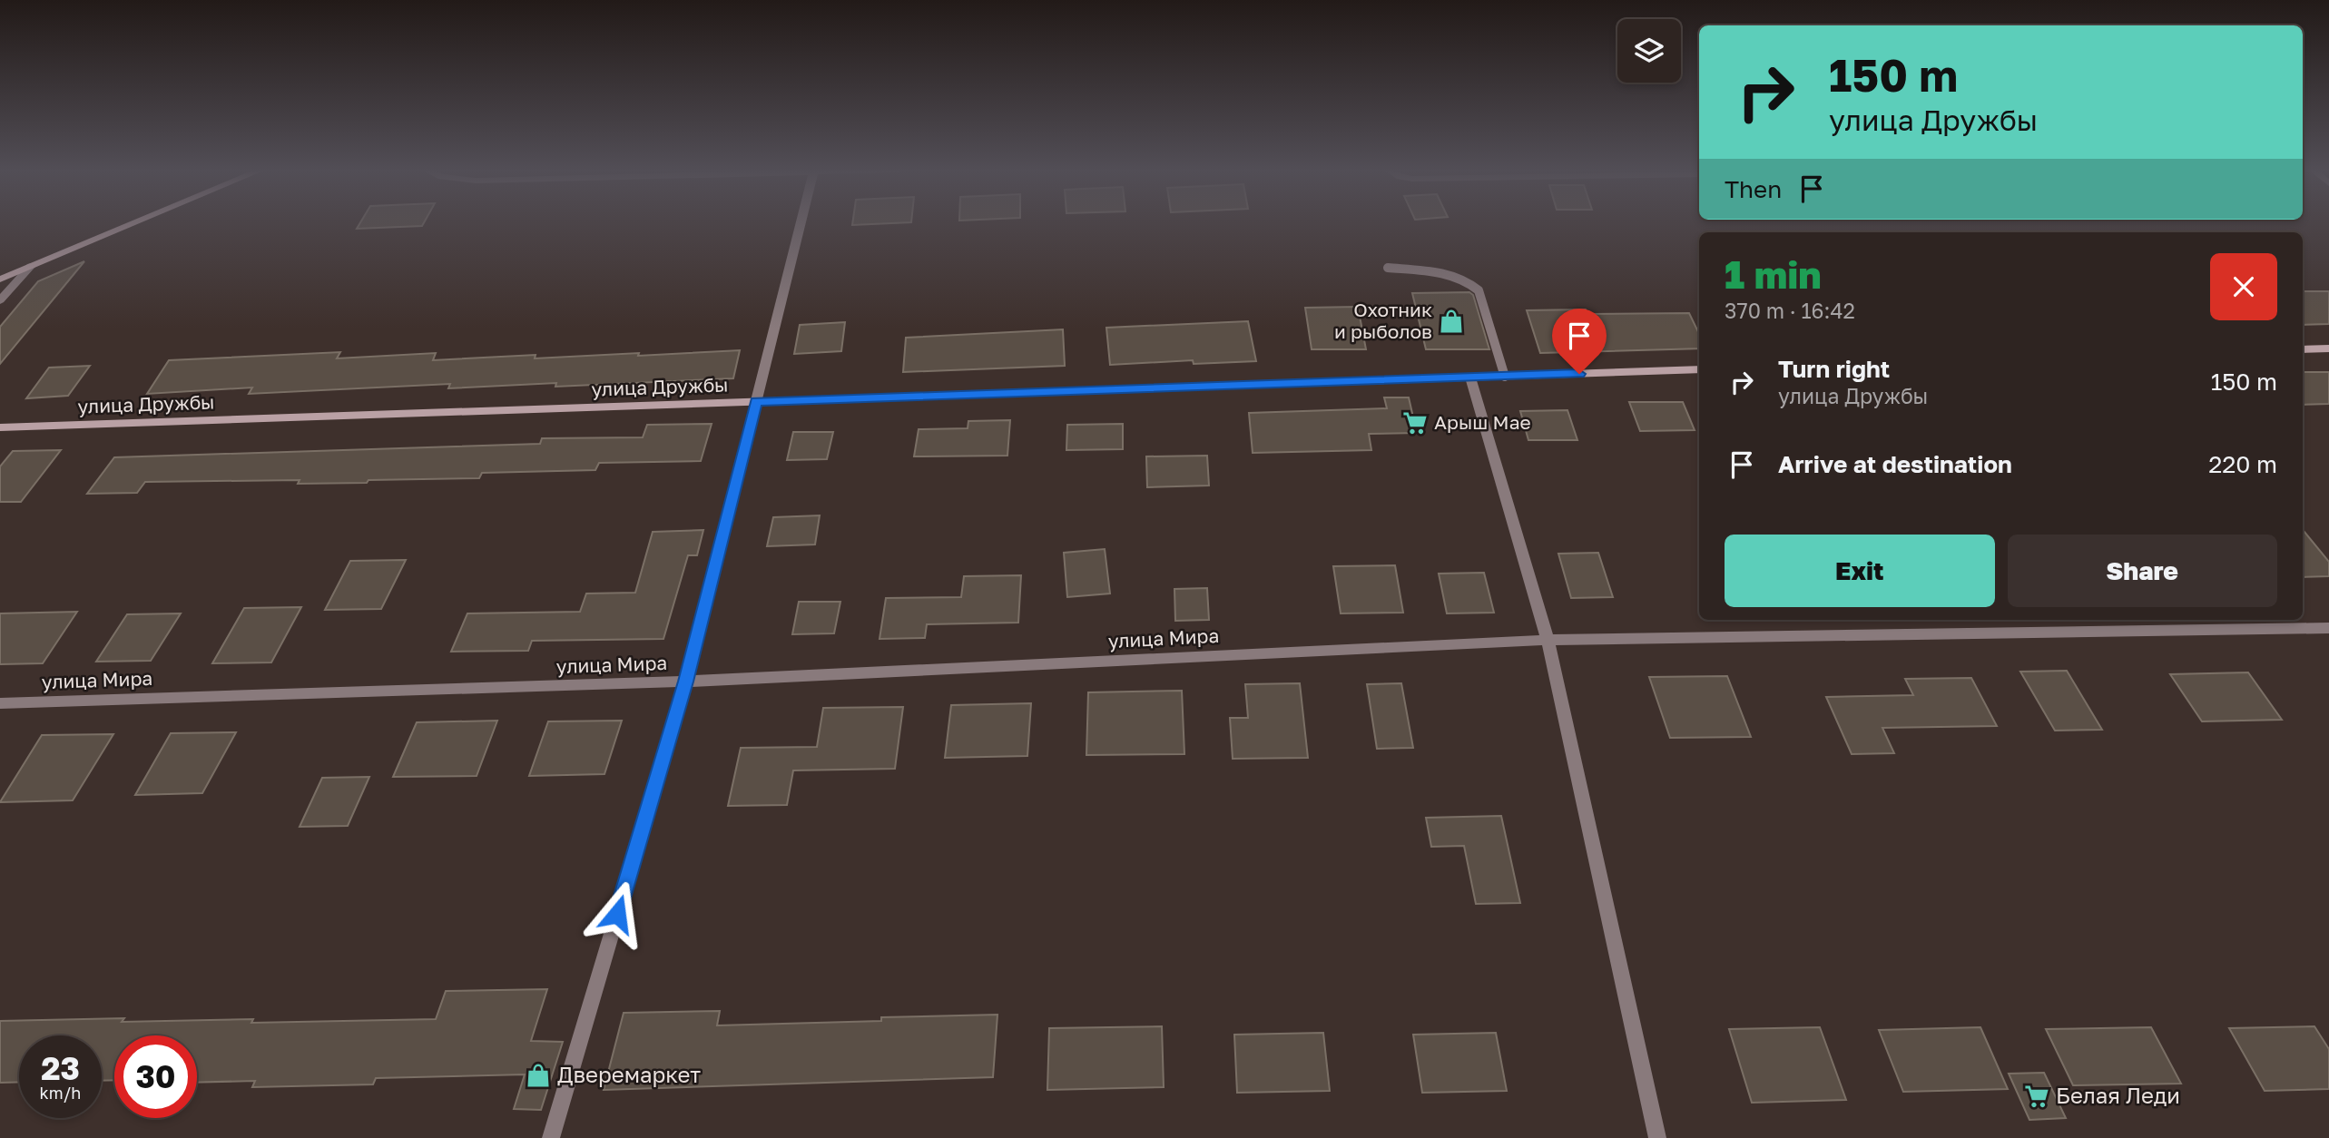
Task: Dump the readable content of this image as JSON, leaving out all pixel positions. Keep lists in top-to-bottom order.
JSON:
{
  "streets": {
    "street": ["улица Дружбы", "улица Мира"]
  },
  "places": {
    "shop": ["Охотник и рыболов", "Дверемаркет"],
    "supermarket": ["Арыш Мае", "Белая Леди"]
  },
  "page": {
    "turn": ["150 m", "улица Дружбы"],
    "then": "Then",
    "heading": ["1 min", "370 m · 16:42"],
    "list": [
      {
        "name": "Turn right",
        "note": "улица Дружбы",
        "value": "150 m"
      },
      {
        "name": "Arrive at destination",
        "value": "220 m"
      }
    ],
    "buttons": ["Exit", "Share"],
    "speed": "23 km/h",
    "limit": "30"
  }
}
